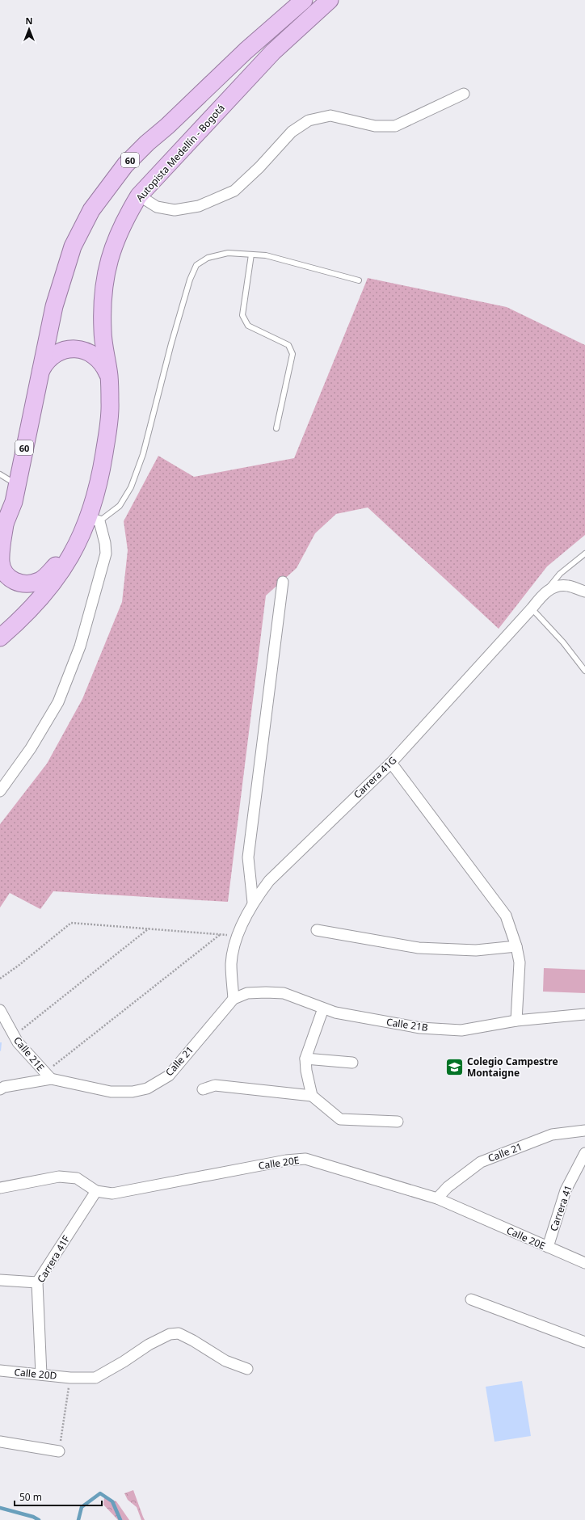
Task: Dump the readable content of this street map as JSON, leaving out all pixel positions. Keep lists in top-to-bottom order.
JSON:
{
  "streets": {
    "highway": ["Autopista Medellín - Bogotá", "60"],
    "street": [
      "Carrera 41G",
      "Calle 21B",
      "Calle 21E",
      "Calle 21",
      "Calle 20E",
      "Carrera 41",
      "Carrera 41F",
      "Calle 20D"
    ]
  },
  "crossings": [
    ["Carrera 41G", "Calle 21B"],
    ["Carrera 41G", "Calle 21"],
    ["Calle 21B", "Calle 21"],
    ["Calle 21E", "Calle 21"],
    ["Calle 21", "Calle 20E"],
    ["Calle 20E", "Carrera 41"],
    ["Calle 20E", "Carrera 41F"],
    ["Carrera 41F", "Calle 20D"]
  ],
  "places": {
    "school or university": ["Colegio Campestre Montaigne"]
  },
  "scale_bar": "50 m",
  "north": "top"
}
